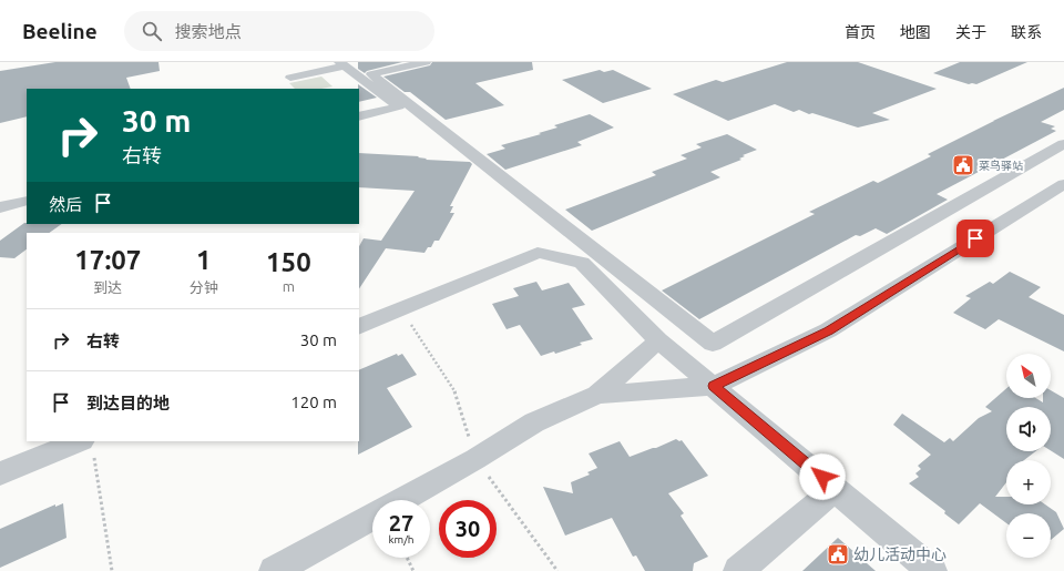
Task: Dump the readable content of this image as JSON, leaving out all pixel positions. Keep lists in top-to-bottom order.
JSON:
{
  "places": {
    "public building": ["菜鸟驿站", "幼儿活动中心"]
  },
  "north": "top left",
  "page": {
    "header": "Beeline",
    "search": "搜索地点",
    "nav": [
      "首页",
      "地图",
      "关于",
      "联系"
    ],
    "turn": ["30 m", "右转"],
    "then": "然后",
    "eta": [
      "17:07",
      "到达",
      "1",
      "分钟",
      "150",
      "m"
    ],
    "list": [
      {
        "name": "右转",
        "value": "30 m"
      },
      {
        "name": "到达目的地",
        "value": "120 m"
      }
    ],
    "map_buttons": ["+", "−"],
    "speed": "27 km/h",
    "limit": "30"
  }
}
